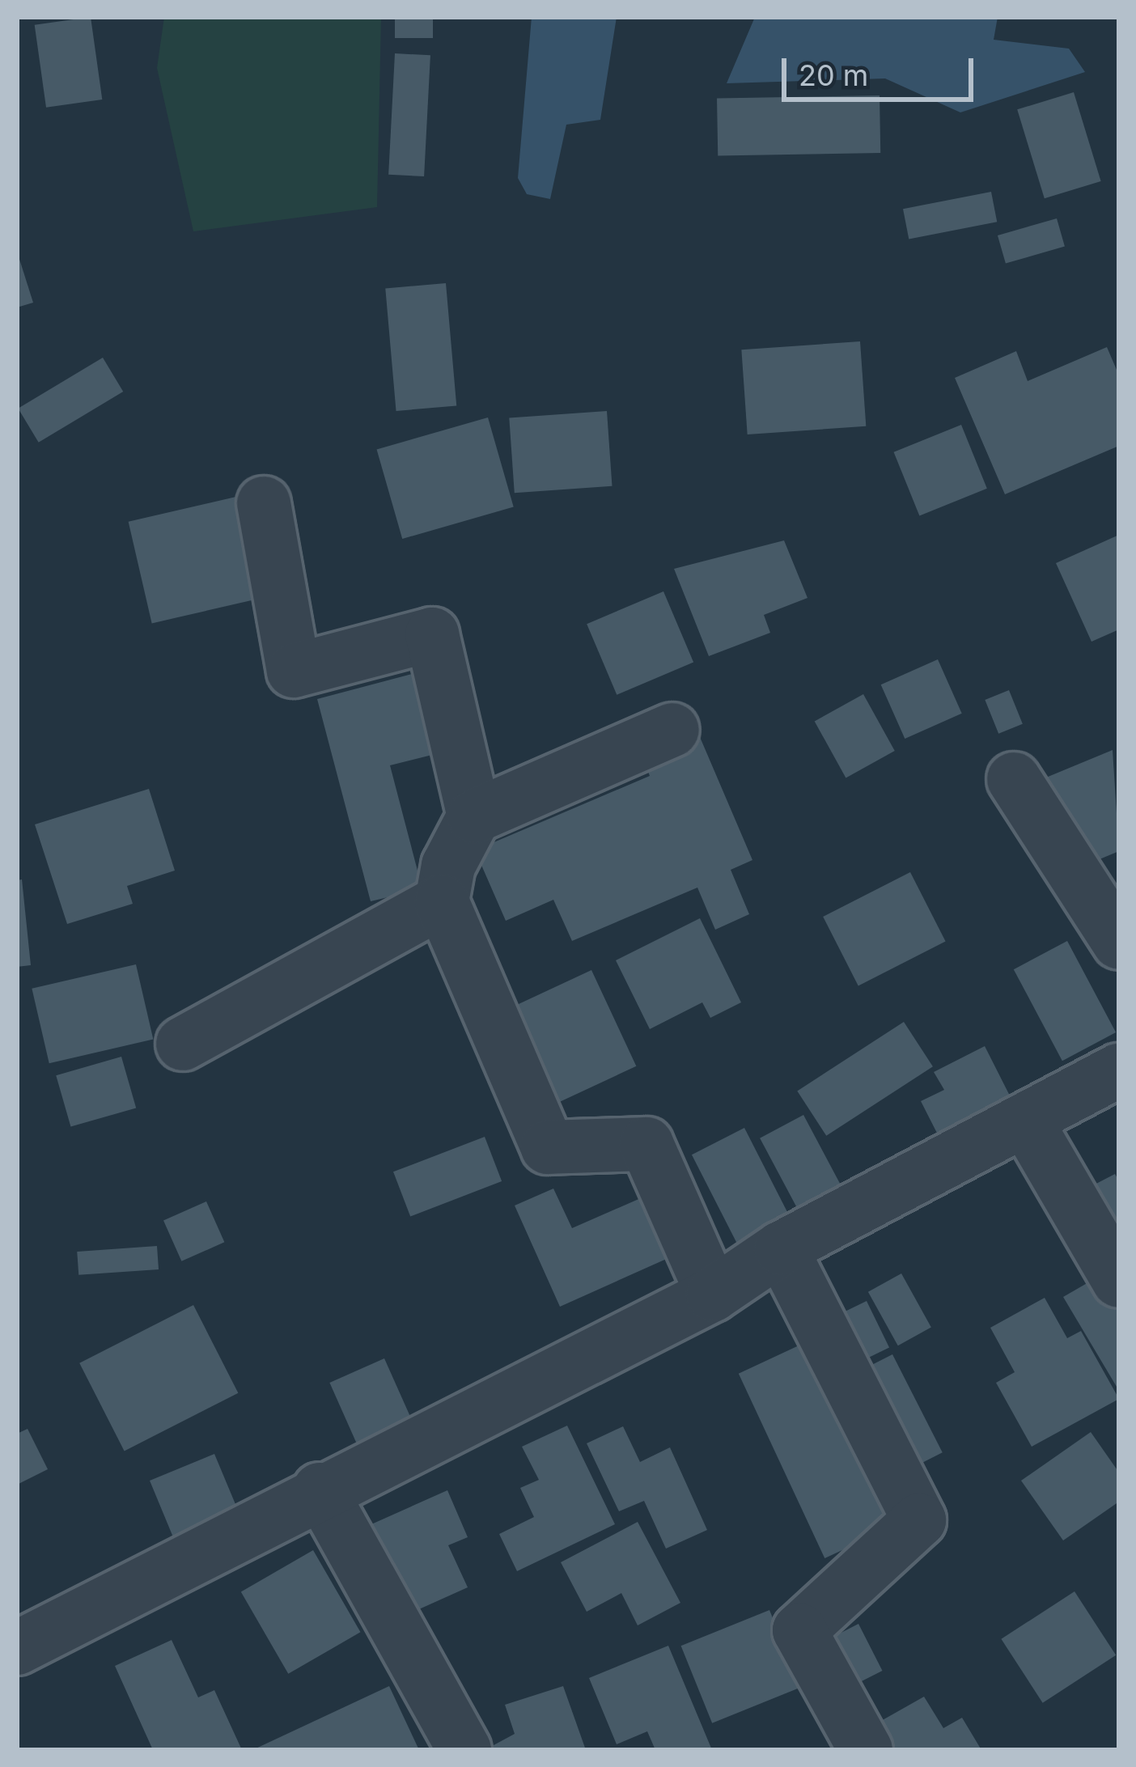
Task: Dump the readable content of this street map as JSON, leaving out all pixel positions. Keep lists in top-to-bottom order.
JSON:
{
  "scale_bar": "20 m"
}
